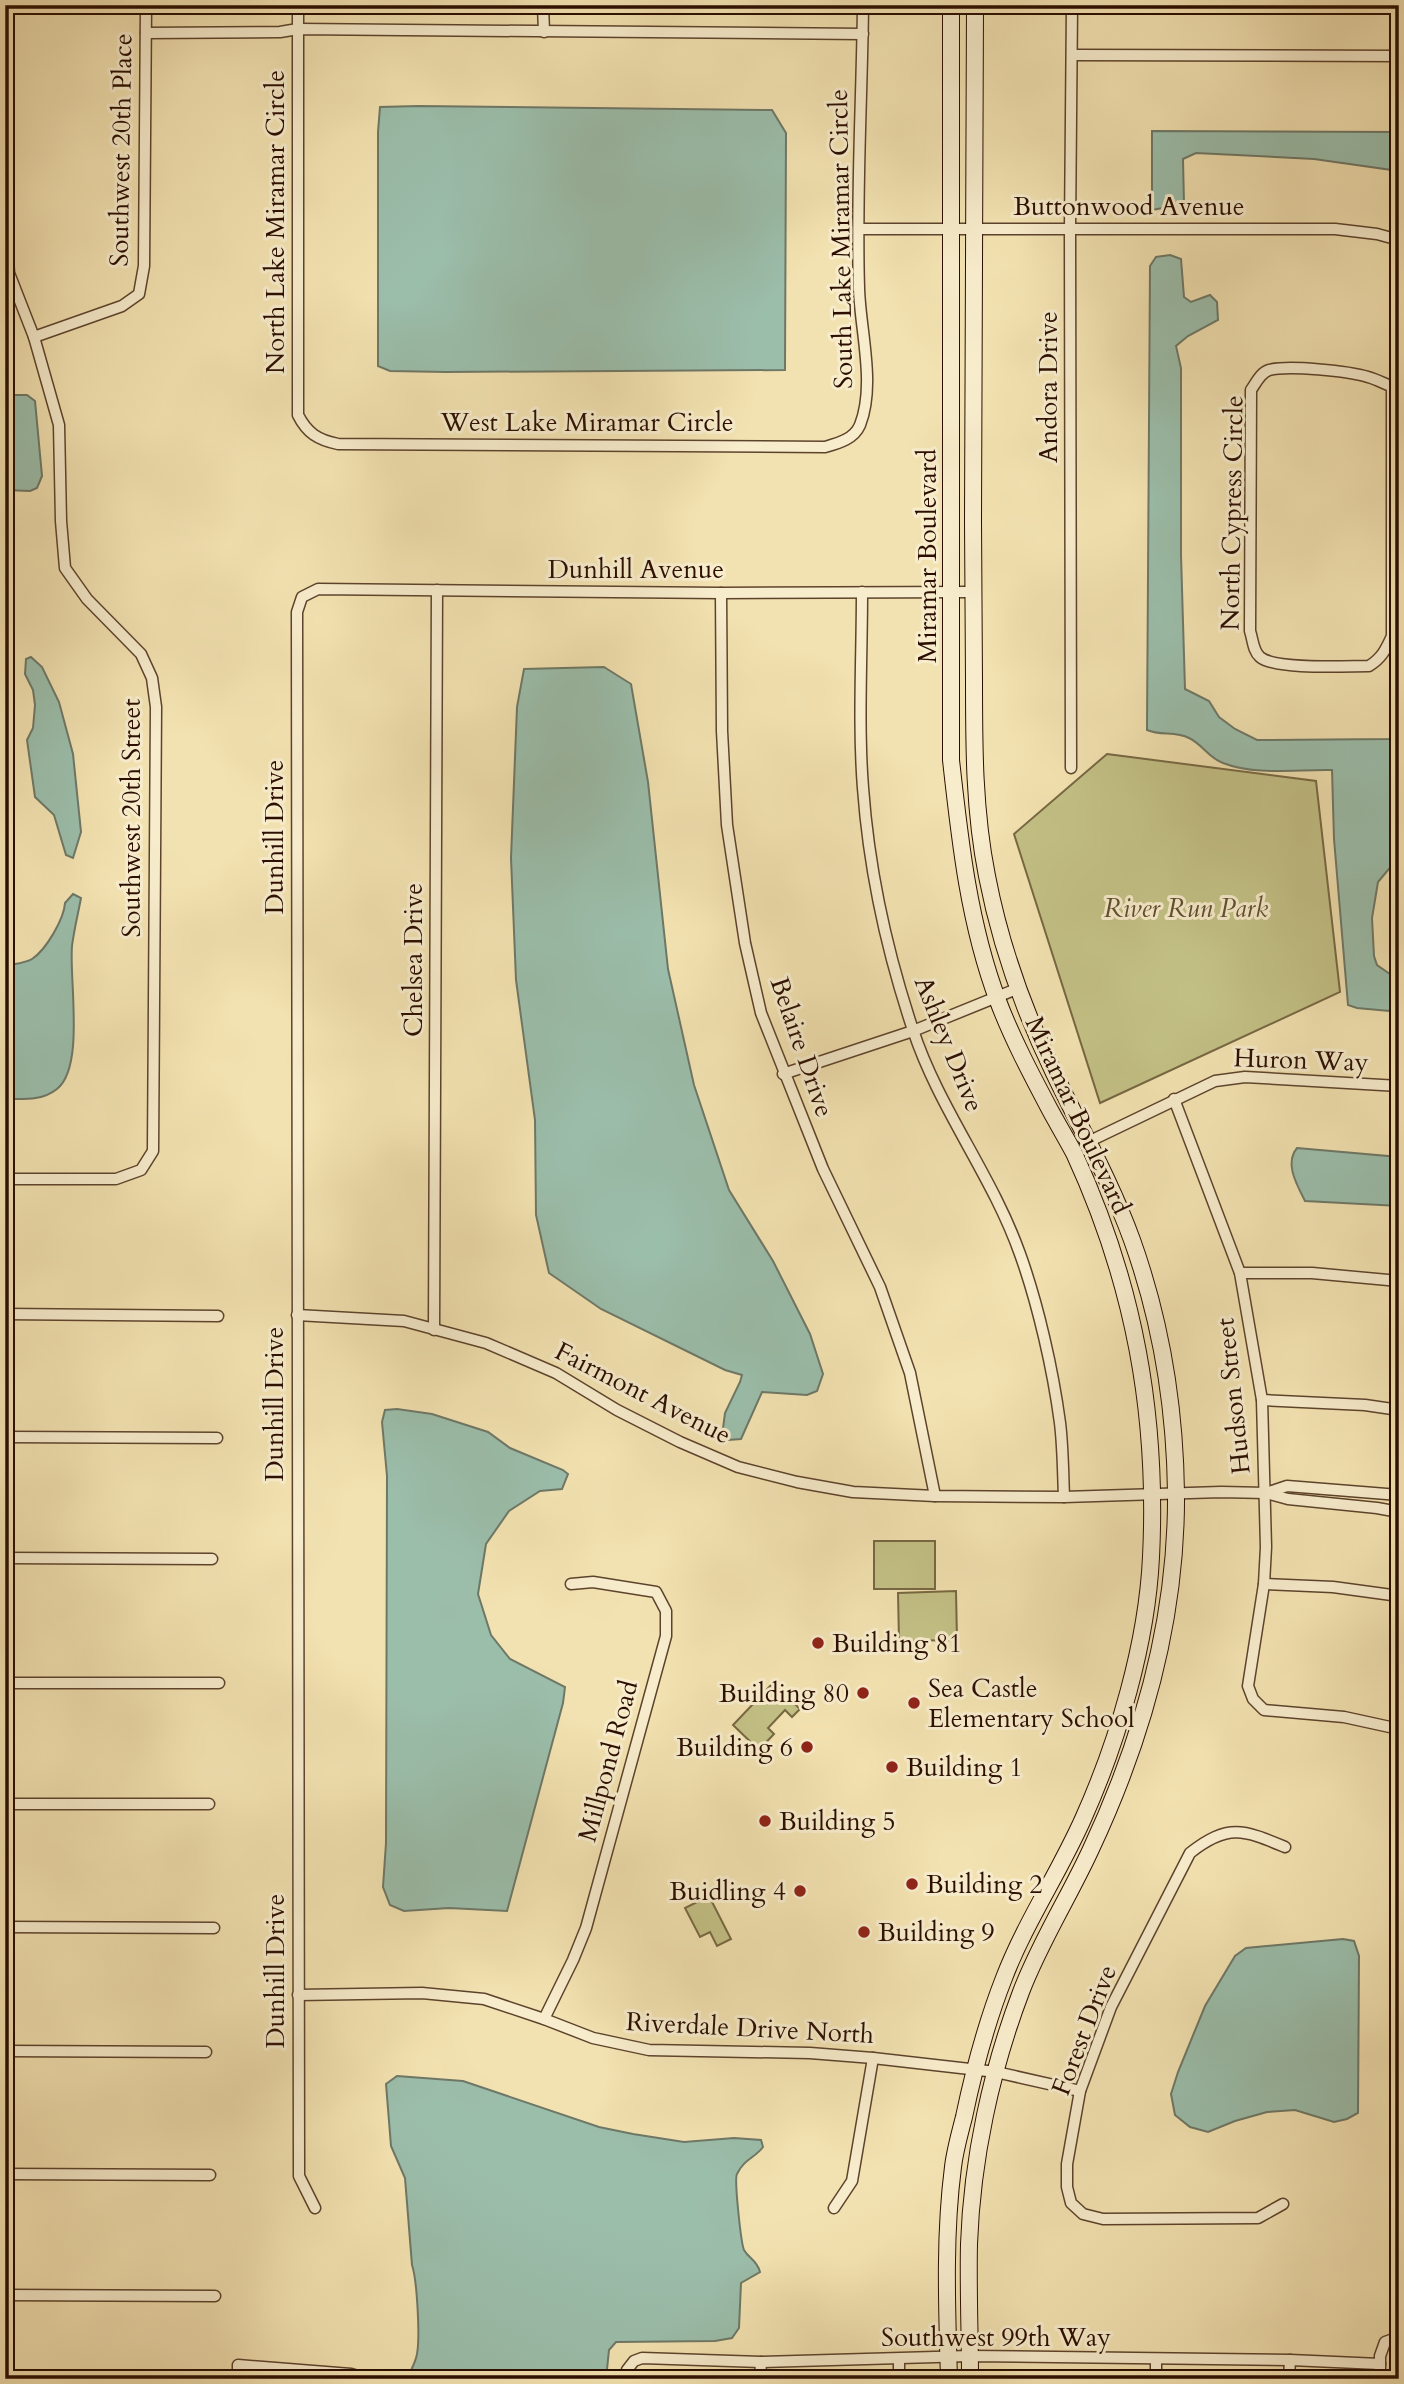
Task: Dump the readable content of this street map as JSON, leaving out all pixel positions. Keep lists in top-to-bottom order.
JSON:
{
  "streets": {
    "street": [
      "Southwest 20th Place",
      "Buttonwood Avenue",
      "North Lake Miramar Circle",
      "South Lake Miramar Circle",
      "Andora Drive",
      "West Lake Miramar Circle",
      "North Cypress Circle",
      "Miramar Boulevard",
      "Dunhill Avenue",
      "Southwest 20th Street",
      "Dunhill Drive",
      "Chelsea Drive",
      "Ashley Drive",
      "Belaire Drive",
      "Huron Way",
      "Fairmont Avenue",
      "Hudson Street",
      "Millpond Road",
      "Riverdale Drive North",
      "Forest Drive",
      "Southwest 99th Way"
    ]
  },
  "crossings": [
    ["Southwest 20th Place", "Southwest 20th Street"],
    ["Buttonwood Avenue", "South Lake Miramar Circle"],
    ["Buttonwood Avenue", "Andora Drive"],
    ["Buttonwood Avenue", "Miramar Boulevard"],
    ["North Lake Miramar Circle", "West Lake Miramar Circle"],
    ["South Lake Miramar Circle", "West Lake Miramar Circle"],
    ["Miramar Boulevard", "Dunhill Avenue"],
    ["Miramar Boulevard", "Huron Way"],
    ["Miramar Boulevard", "Fairmont Avenue"],
    ["Miramar Boulevard", "Riverdale Drive North"],
    ["Miramar Boulevard", "Southwest 99th Way"],
    ["Dunhill Avenue", "Dunhill Drive"],
    ["Dunhill Avenue", "Chelsea Drive"],
    ["Dunhill Avenue", "Ashley Drive"],
    ["Dunhill Avenue", "Belaire Drive"],
    ["Dunhill Drive", "Fairmont Avenue"],
    ["Dunhill Drive", "Riverdale Drive North"],
    ["Chelsea Drive", "Fairmont Avenue"],
    ["Ashley Drive", "Fairmont Avenue"],
    ["Belaire Drive", "Fairmont Avenue"],
    ["Huron Way", "Hudson Street"],
    ["Fairmont Avenue", "Hudson Street"],
    ["Millpond Road", "Riverdale Drive North"],
    ["Riverdale Drive North", "Forest Drive"]
  ],
  "parks": ["River Run Park"],
  "places": [
    "Building 81",
    "Building 80",
    "Sea Castle Elementary School",
    "Building 6",
    "Building 1",
    "Building 5",
    "Building 2",
    "Buidling 4",
    "Building 9"
  ]
}
